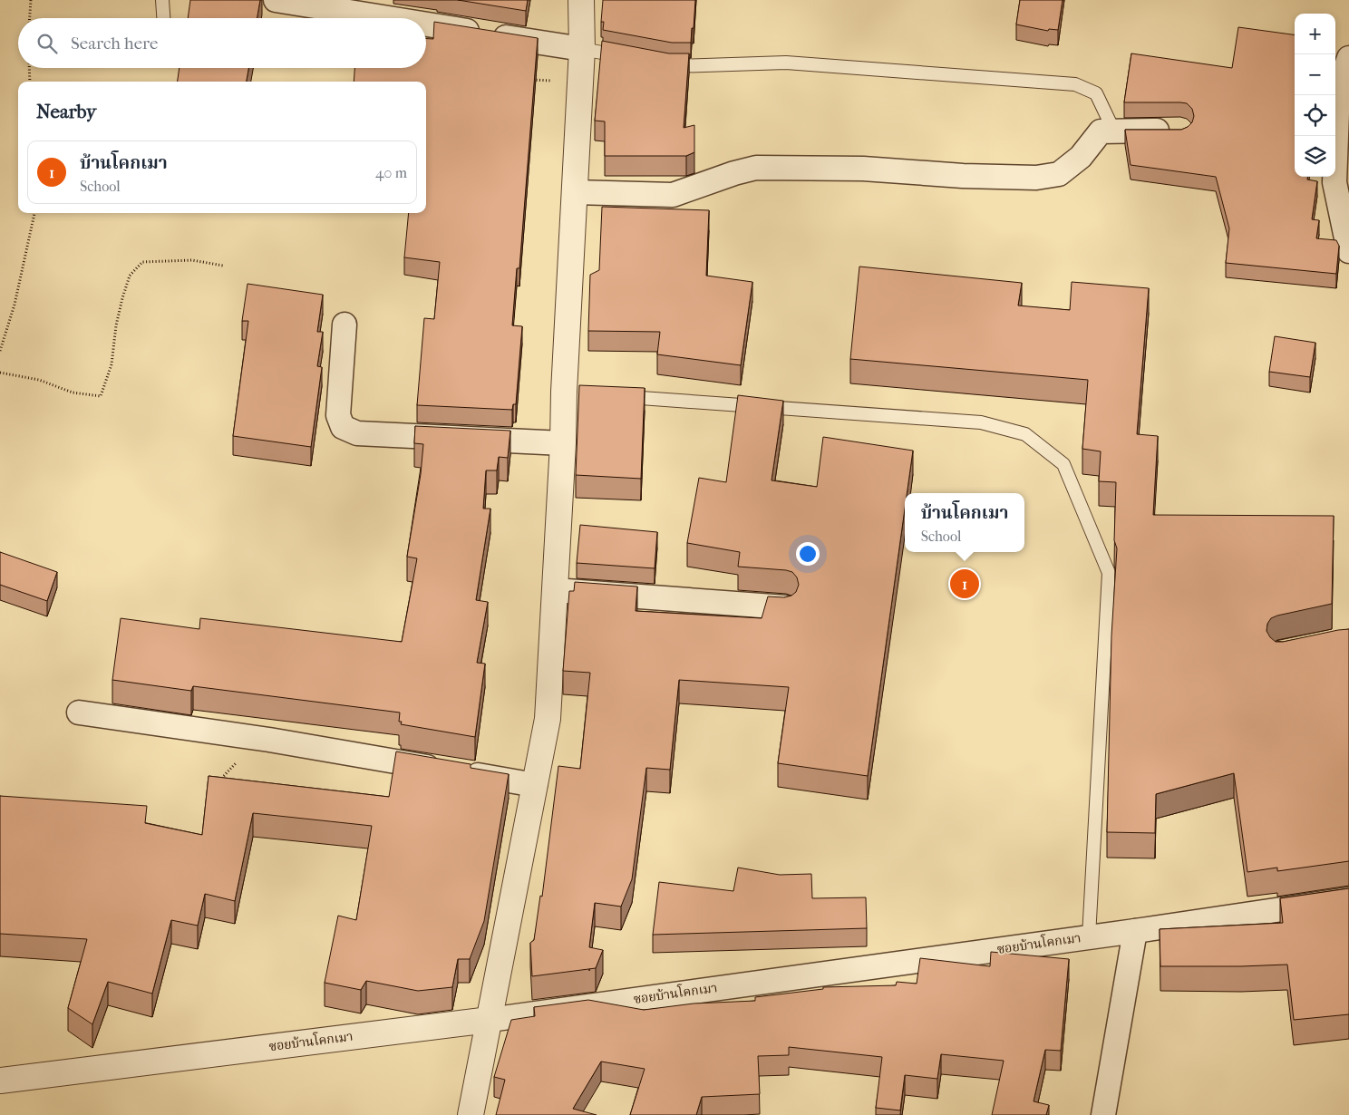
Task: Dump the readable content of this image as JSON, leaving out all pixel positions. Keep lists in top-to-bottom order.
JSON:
{
  "streets": {
    "street": ["ซอยบ้านโคกเมา"]
  },
  "page": {
    "map_buttons": ["+", "−"],
    "search": "Search here",
    "heading": "Nearby",
    "list": [
      {
        "mark": "1",
        "name": "บ้านโคกเมา",
        "note": "School",
        "value": "40 m"
      }
    ],
    "popup": ["บ้านโคกเมา", "School"],
    "pins": "1"
  }
}
